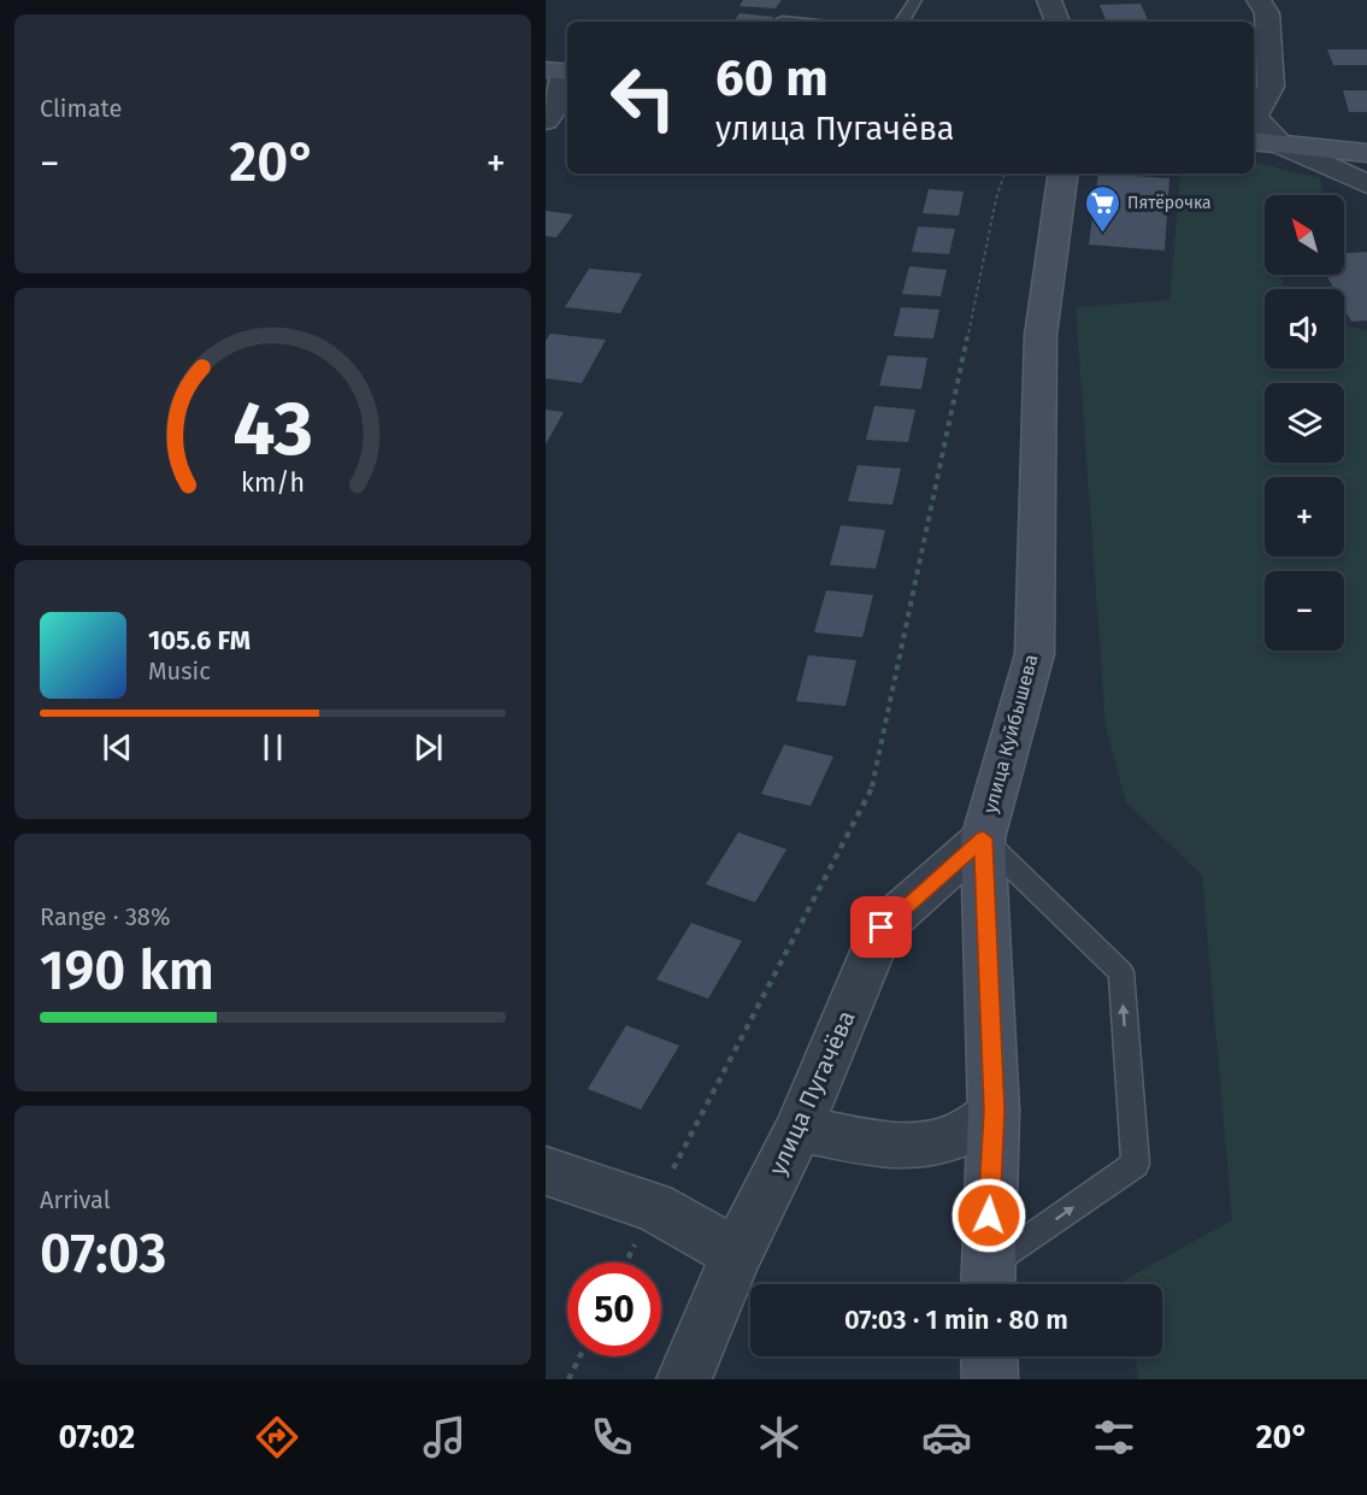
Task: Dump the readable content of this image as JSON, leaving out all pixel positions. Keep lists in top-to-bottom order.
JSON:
{
  "streets": {
    "main road": ["улица Куйбышева"],
    "street": ["улица Пугачёва"]
  },
  "crossings": [
    ["улица Куйбышева", "улица Пугачёва"]
  ],
  "places": {
    "supermarket": ["Пятёрочка"]
  },
  "north": "top left",
  "page": {
    "tile": [
      "Climate",
      ["Range · 38%", "190 km"],
      ["Arrival", "07:03"]
    ],
    "turn": ["60 m", "улица Пугачёва"],
    "heat": ["−", "20°", "+"],
    "map_buttons": ["+", "−"],
    "song": ["105.6 FM", "Music"],
    "limit": "50",
    "trip": "07:03 · 1 min · 80 m",
    "tabs": ["07:02", "20°"],
    "gauge": ["43", "km/h"]
  }
}
